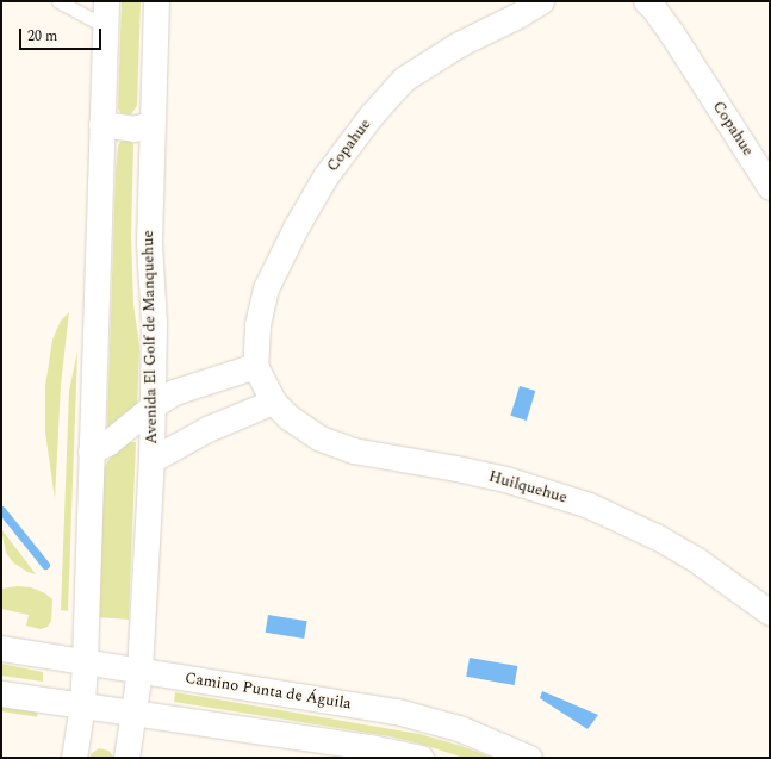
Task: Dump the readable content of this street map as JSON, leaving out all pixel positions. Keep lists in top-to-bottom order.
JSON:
{
  "streets": {
    "street": [
      "Copahue",
      "Avenida El Golf de Manquehue",
      "Huilquehue",
      "Camino Punta de Águila"
    ]
  },
  "crossings": [
    ["Copahue", "Huilquehue"],
    ["Avenida El Golf de Manquehue", "Camino Punta de Águila"]
  ],
  "scale_bar": "20 m"
}
